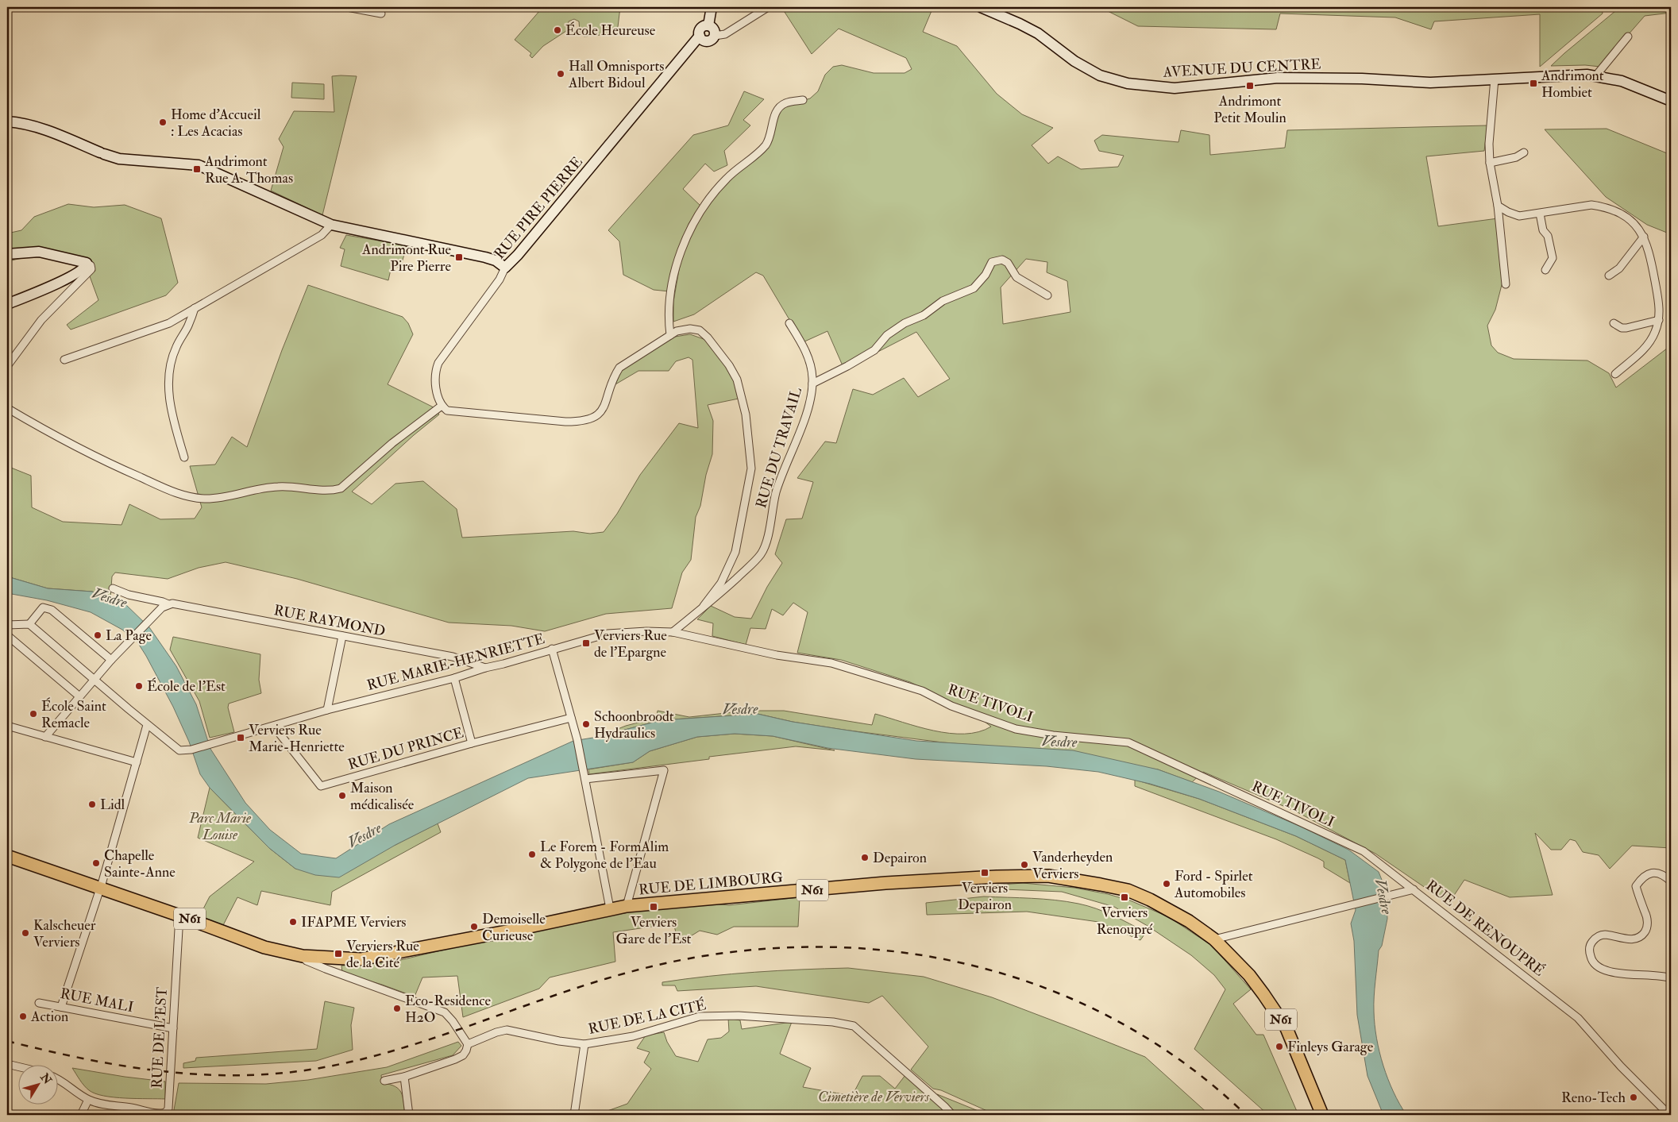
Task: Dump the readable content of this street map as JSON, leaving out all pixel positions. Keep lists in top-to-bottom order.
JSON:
{
  "streets": {
    "main road": ["RUE DE LIMBOURG", "N61"],
    "street": [
      "AVENUE DU CENTRE",
      "RUE PIRE PIERRE",
      "RUE DU TRAVAIL",
      "RUE RAYMOND",
      "RUE MARIE-HENRIETTE",
      "RUE TIVOLI",
      "RUE DU PRINCE",
      "RUE DE RENOUPRÉ",
      "RUE MALI",
      "RUE DE LA CITÉ",
      "RUE DE L'EST"
    ]
  },
  "crossings": [
    ["RUE RAYMOND", "RUE MARIE-HENRIETTE"],
    ["RUE MARIE-HENRIETTE", "RUE TIVOLI"],
    ["RUE MARIE-HENRIETTE", "RUE DU PRINCE"],
    ["RUE TIVOLI", "RUE DE RENOUPRÉ"],
    ["RUE DE LIMBOURG", "RUE DE RENOUPRÉ"],
    ["RUE DE LIMBOURG", "RUE DE L'EST"],
    ["RUE MALI", "RUE DE L'EST"]
  ],
  "water": ["Vesdre"],
  "parks": ["Parc Marie Louise", "Cimetière de Verviers"],
  "places": {
    "other": [
      "École Heureuse",
      "Hall Omnisports Albert Bidoul",
      "Home d'Accueil : Les Acacias",
      "La Page",
      "École de l'Est",
      "École Saint Remacle",
      "Schoonbroodt Hydraulics",
      "Maison médicalisée",
      "Lidl",
      "Le Forem - FormAlim & Polygone de l'Eau",
      "Depairon",
      "Chapelle Sainte-Anne",
      "Vanderheyden Verviers",
      "Ford - Spirlet Automobiles",
      "IFAPME Verviers",
      "Demoiselle Curieuse",
      "Kalscheuer Verviers",
      "Eco-Residence H2O",
      "Action",
      "Finleys Garage",
      "Reno-Tech"
    ],
    "transit": [
      "Andrimont Hombiet",
      "Andrimont Petit Moulin",
      "Andrimont Rue A. Thomas",
      "Andrimont Rue Pire Pierre",
      "Verviers Rue de l'Epargne",
      "Verviers Rue Marie-Henriette",
      "Verviers Depairon",
      "Verviers Renoupré",
      "Verviers Gare de l'Est",
      "Verviers Rue de la Cité"
    ]
  },
  "north": "top right"
}
